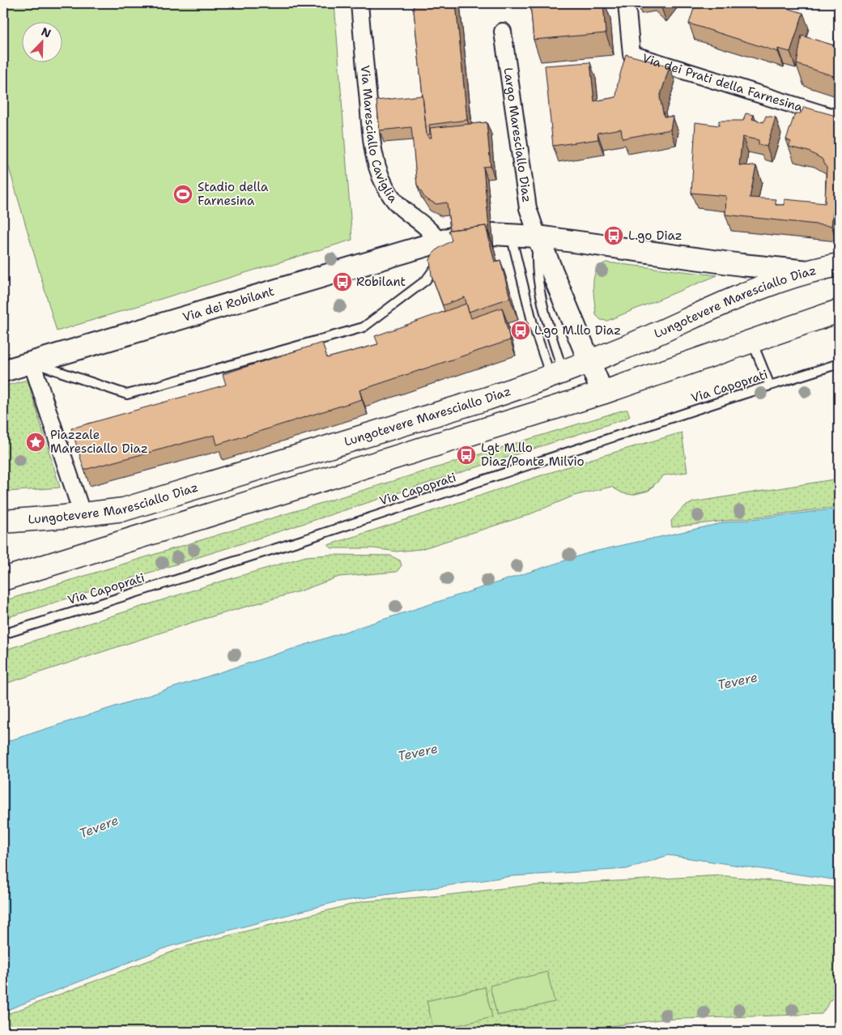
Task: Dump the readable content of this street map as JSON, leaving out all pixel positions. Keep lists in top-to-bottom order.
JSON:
{
  "streets": {
    "main road": ["Lungotevere Maresciallo Diaz"],
    "street": [
      "Via dei Prati della Farnesina",
      "Via Maresciallo Caviglia",
      "Largo Maresciallo Diaz",
      "Via dei Robilant"
    ],
    "lane": ["Via Capoprati"]
  },
  "crossings": [
    ["Via Maresciallo Caviglia", "Via dei Robilant"],
    ["Largo Maresciallo Diaz", "Lungotevere Maresciallo Diaz"]
  ],
  "water": ["Tevere"],
  "places": {
    "sports": ["Stadio della Farnesina"],
    "bus stop": [
      "L.go Diaz",
      "Robilant",
      "L.go M.llo Diaz",
      "Lgt M.llo Diaz/Ponte Milvio"
    ],
    "place": ["Piazzale Maresciallo Diaz"]
  },
  "north": "top right"
}
